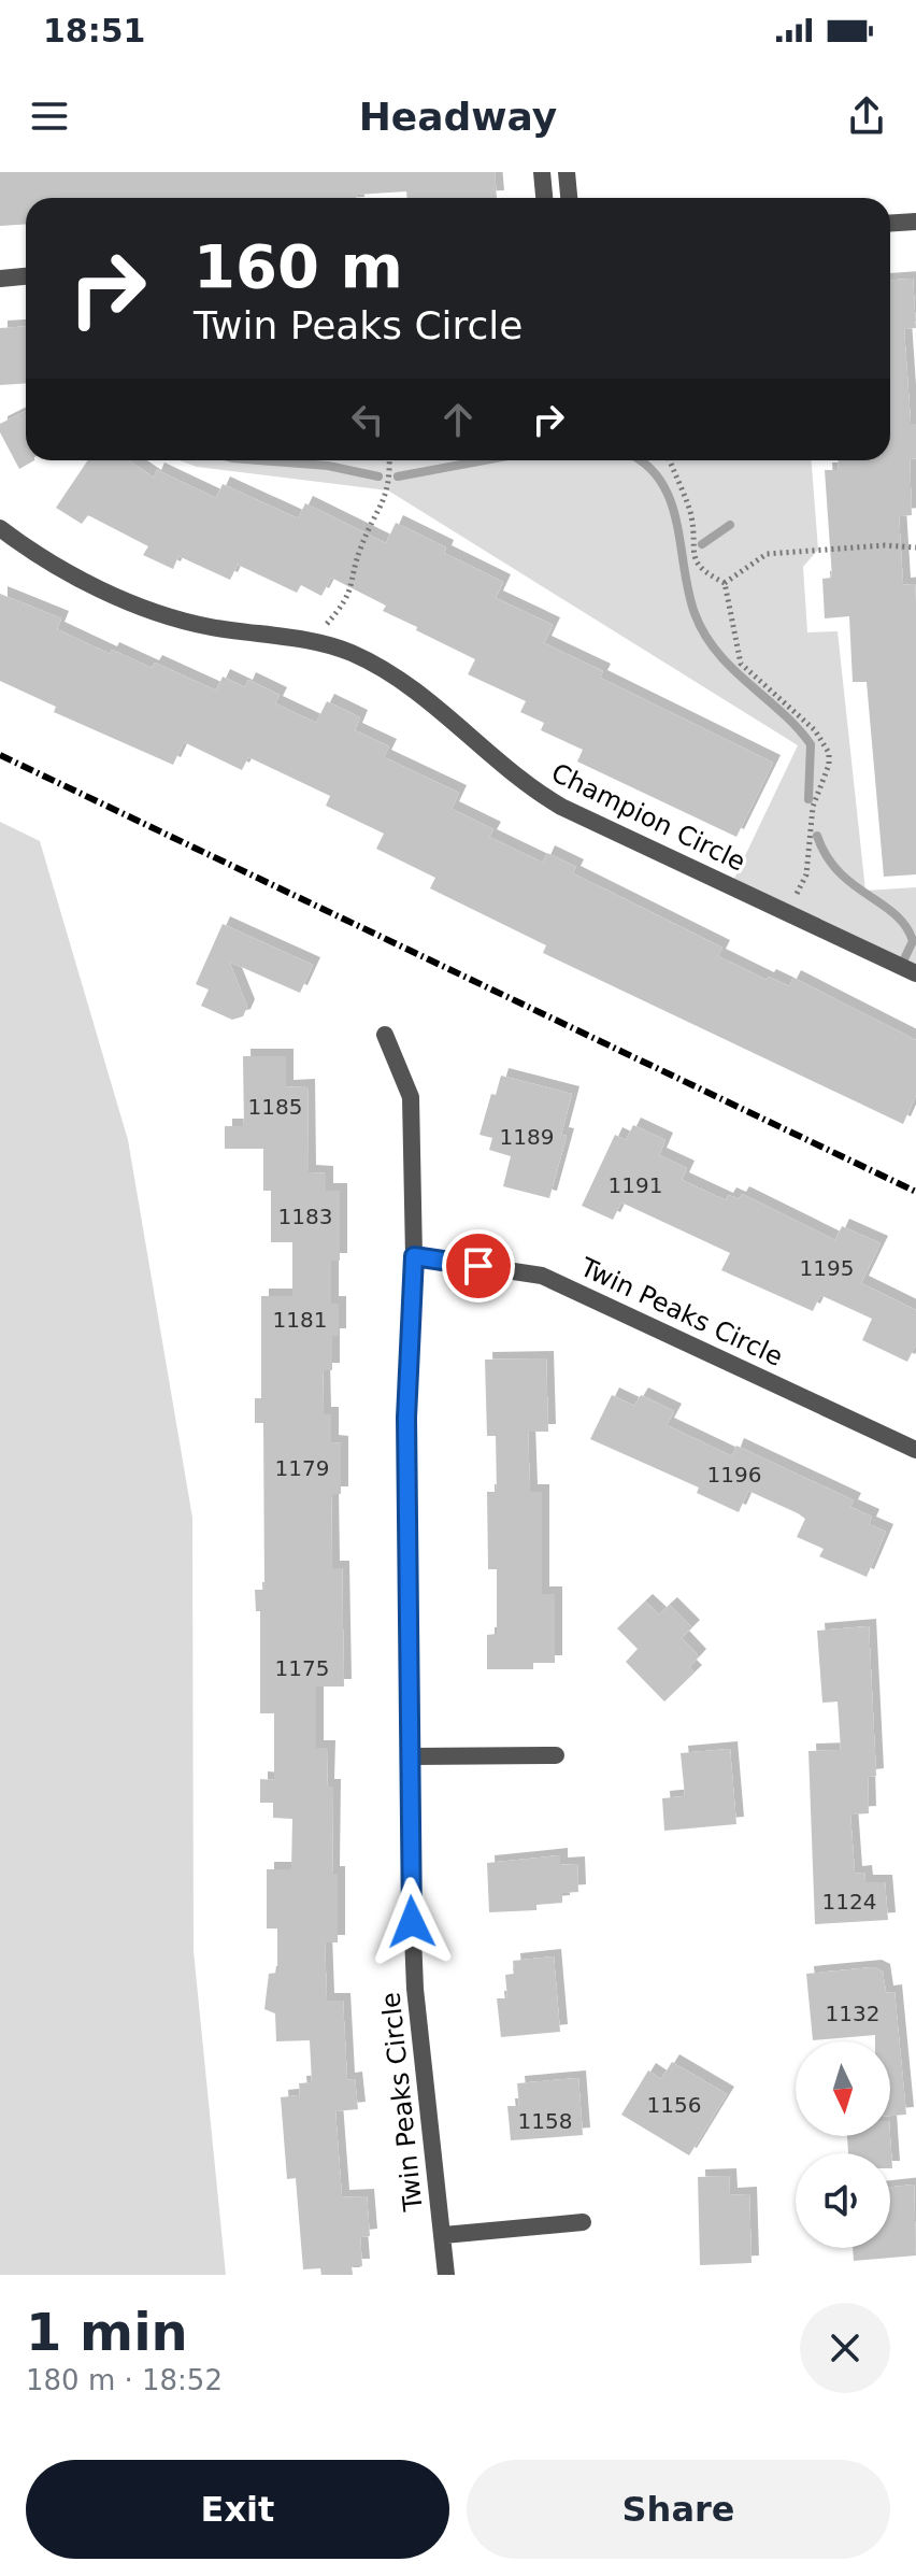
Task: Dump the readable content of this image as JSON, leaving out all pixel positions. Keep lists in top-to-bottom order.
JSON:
{
  "streets": {
    "street": ["Champion Circle", "Twin Peaks Circle"]
  },
  "house_numbers": [
    "1185",
    "1189",
    "1191",
    "1183",
    "1195",
    "1181",
    "1179",
    "1196",
    "1175",
    "1124",
    "1132",
    "1156",
    "1158"
  ],
  "north": "bottom",
  "page": {
    "status": "18:51",
    "header": "Headway",
    "turn": ["160 m", "Twin Peaks Circle"],
    "heading": ["1 min", "180 m · 18:52"],
    "buttons": ["Exit", "Share"]
  }
}
